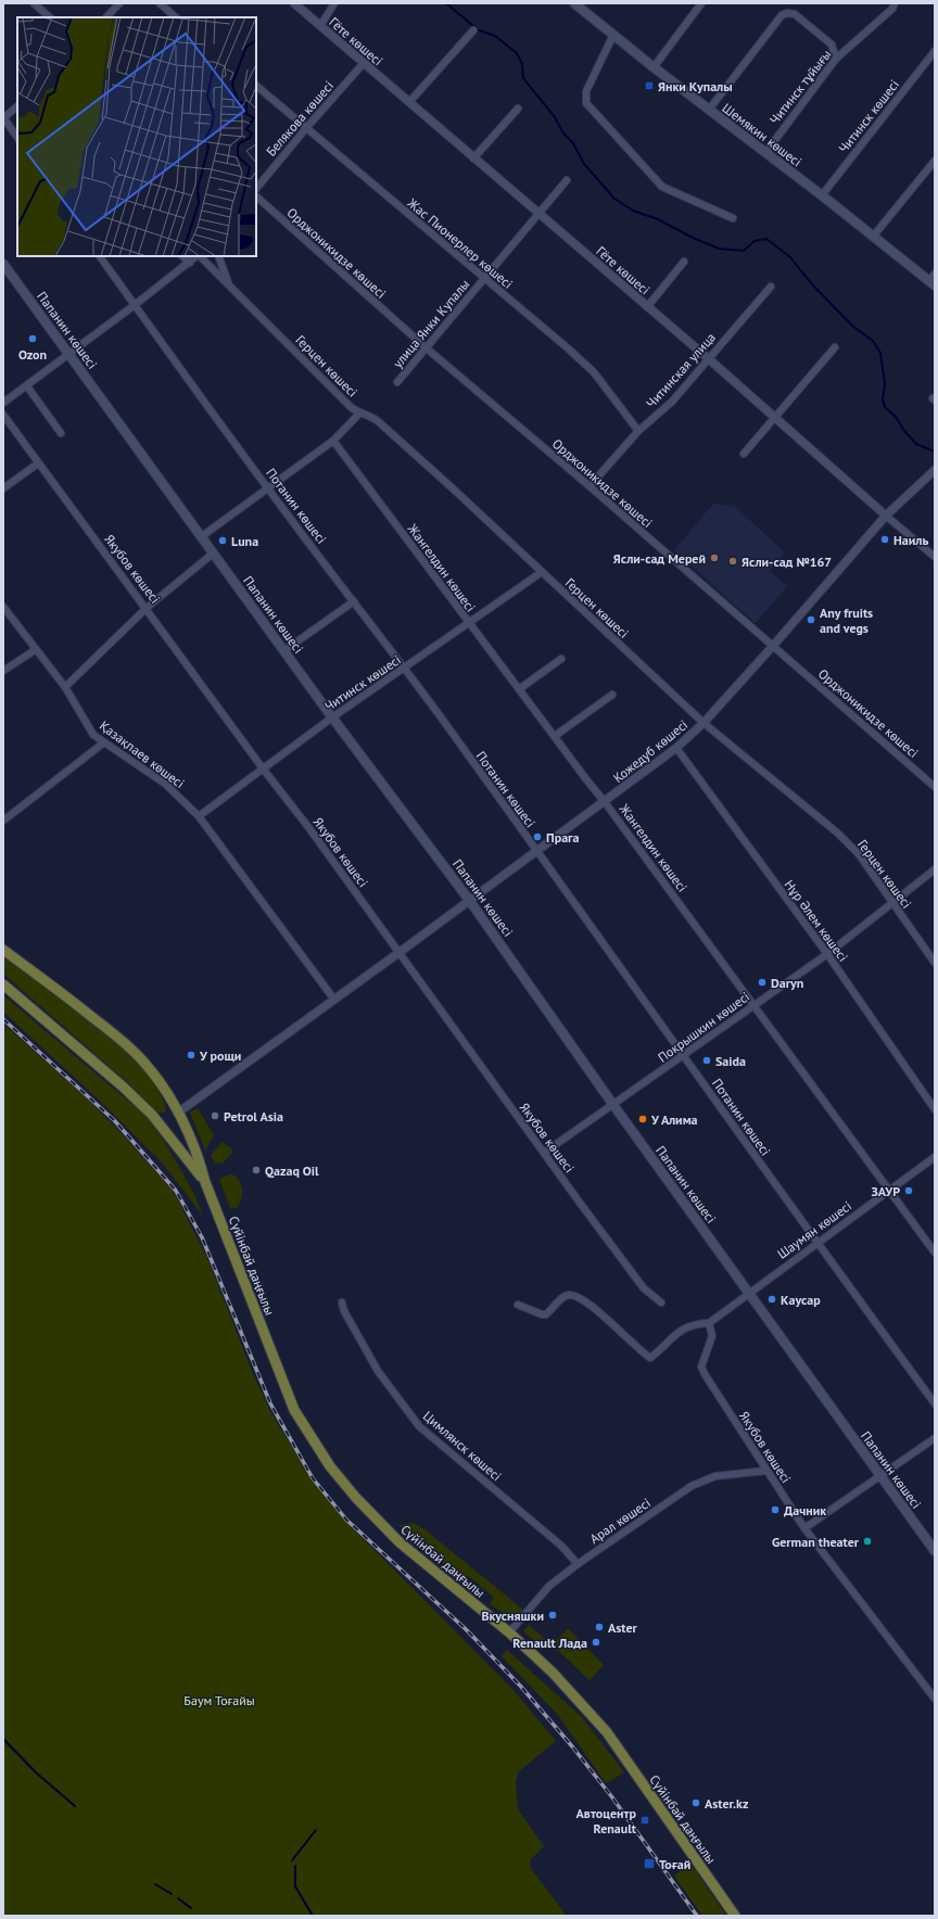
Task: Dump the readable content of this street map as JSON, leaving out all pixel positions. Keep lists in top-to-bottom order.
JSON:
{
  "streets": {
    "main road": ["Шемякин көшесі", "Папанин көшесі", "Сүйінбай даңғылы"],
    "street": [
      "Гёте көшесі",
      "Читинск тұйығы",
      "Читинск көшесі",
      "Белякова көшесі",
      "Жас Пионерлер көшесі",
      "Орджоникидзе көшесі",
      "улица Янки Купалы",
      "Герцен көшесі",
      "Читинская улица",
      "Потанин көшесі",
      "Жангелдин көшесі",
      "Якубов көшесі",
      "Кожедуб көшесі",
      "Қазақпаев көшесі",
      "Нұр Әлем көшесі",
      "Покрышкин көшесі",
      "Шаумян көшесі",
      "Цимлянск көшесі",
      "Арал көшесі"
    ]
  },
  "crossings": [
    ["Гёте көшесі", "Белякова көшесі"],
    ["Гёте көшесі", "улица Янки Купалы"],
    ["Гёте көшесі", "Читинская улица"],
    ["Гёте көшесі", "Кожедуб көшесі"],
    ["Читинск тұйығы", "Шемякин көшесі"],
    ["Читинск көшесі", "Шемякин көшесі"],
    ["Читинск көшесі", "Папанин көшесі"],
    ["Читинск көшесі", "Герцен көшесі"],
    ["Читинск көшесі", "Потанин көшесі"],
    ["Читинск көшесі", "Жангелдин көшесі"],
    ["Читинск көшесі", "Якубов көшесі"],
    ["Читинск көшесі", "Қазақпаев көшесі"],
    ["Белякова көшесі", "Жас Пионерлер көшесі"],
    ["Жас Пионерлер көшесі", "улица Янки Купалы"],
    ["Жас Пионерлер көшесі", "Читинская улица"],
    ["Орджоникидзе көшесі", "улица Янки Купалы"],
    ["Орджоникидзе көшесі", "Читинская улица"],
    ["Орджоникидзе көшесі", "Кожедуб көшесі"],
    ["Папанин көшесі", "Кожедуб көшесі"],
    ["Папанин көшесі", "Покрышкин көшесі"],
    ["Папанин көшесі", "Шаумян көшесі"],
    ["Герцен көшесі", "Кожедуб көшесі"],
    ["Герцен көшесі", "Покрышкин көшесі"],
    ["Потанин көшесі", "Кожедуб көшесі"],
    ["Потанин көшесі", "Покрышкин көшесі"],
    ["Потанин көшесі", "Шаумян көшесі"],
    ["Жангелдин көшесі", "Кожедуб көшесі"],
    ["Жангелдин көшесі", "Покрышкин көшесі"],
    ["Жангелдин көшесі", "Шаумян көшесі"],
    ["Якубов көшесі", "Кожедуб көшесі"],
    ["Якубов көшесі", "Покрышкин көшесі"],
    ["Якубов көшесі", "Шаумян көшесі"],
    ["Якубов көшесі", "Арал көшесі"],
    ["Кожедуб көшесі", "Қазақпаев көшесі"],
    ["Кожедуб көшесі", "Нұр Әлем көшесі"],
    ["Кожедуб көшесі", "Сүйінбай даңғылы"],
    ["Нұр Әлем көшесі", "Покрышкин көшесі"],
    ["Сүйінбай даңғылы", "Арал көшесі"],
    ["Цимлянск көшесі", "Арал көшесі"]
  ],
  "parks": ["Баум Тоғайы"],
  "places": {
    "transit": ["Янки Купалы", "Автоцентр Renault", "Тоғай"],
    "other": [
      "Ozon",
      "Наиль",
      "Luna",
      "Ясли-сад Мерей",
      "Ясли-сад №167",
      "Any fruits and vegs",
      "Прага",
      "Daryn",
      "У рощи",
      "Saida",
      "Petrol Asia",
      "У Алима",
      "Qazaq Oil",
      "ЗАУР",
      "Каусар",
      "Дачник",
      "German theater",
      "Вкусняшки",
      "Aster",
      "Renault Лада",
      "Aster.kz"
    ]
  }
}
